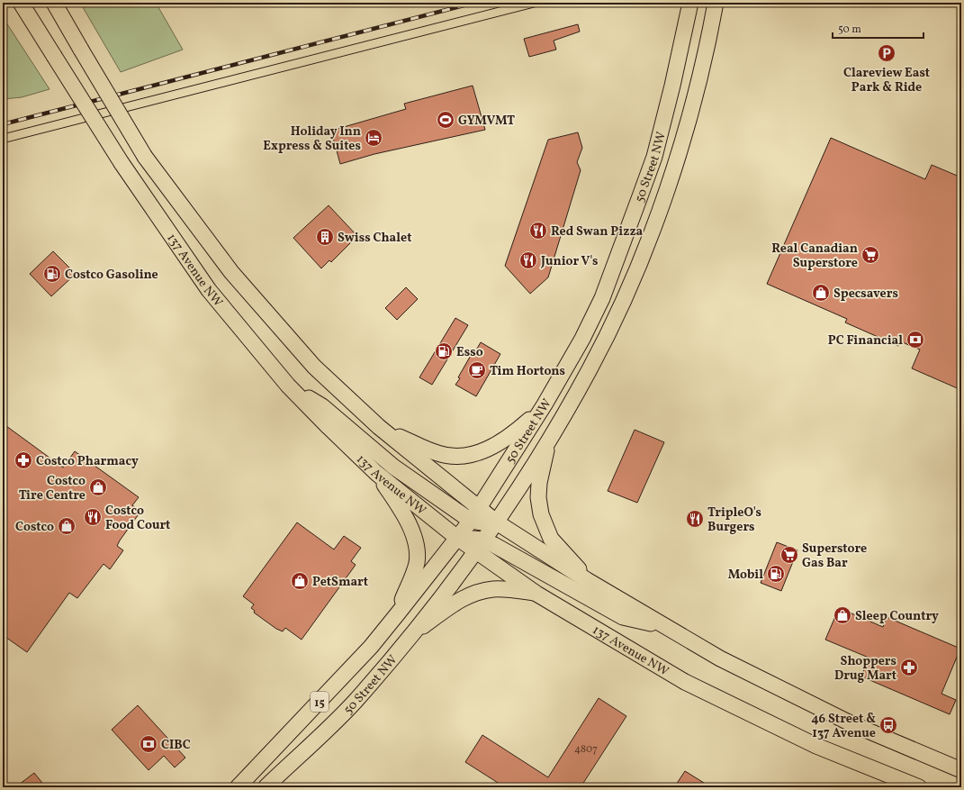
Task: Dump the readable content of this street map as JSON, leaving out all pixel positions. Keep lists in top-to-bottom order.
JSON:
{
  "streets": {
    "main road": ["50 Street NW", "137 Avenue NW", "15"]
  },
  "crossings": [
    ["50 Street NW", "137 Avenue NW"]
  ],
  "places": {
    "parking": ["Clareview East Park & Ride"],
    "sports": ["GYMVMT"],
    "hotel": ["Holiday Inn Express & Suites"],
    "restaurant": [
      "Red Swan Pizza",
      "Junior V's",
      "Costco Food Court",
      "TripleO's Burgers"
    ],
    "building": ["Swiss Chalet"],
    "supermarket": ["Real Canadian Superstore", "Superstore Gas Bar"],
    "fuel station": ["Costco Gasoline", "Esso", "Mobil"],
    "shop": [
      "Specsavers",
      "Costco Tire Centre",
      "Costco",
      "PetSmart",
      "Sleep Country"
    ],
    "bank": ["PC Financial", "CIBC"],
    "cafe": ["Tim Hortons"],
    "pharmacy": ["Costco Pharmacy", "Shoppers Drug Mart"],
    "bus stop": ["46 Street & 137 Avenue"]
  },
  "house_numbers": ["4807"],
  "scale_bar": "50 m"
}
